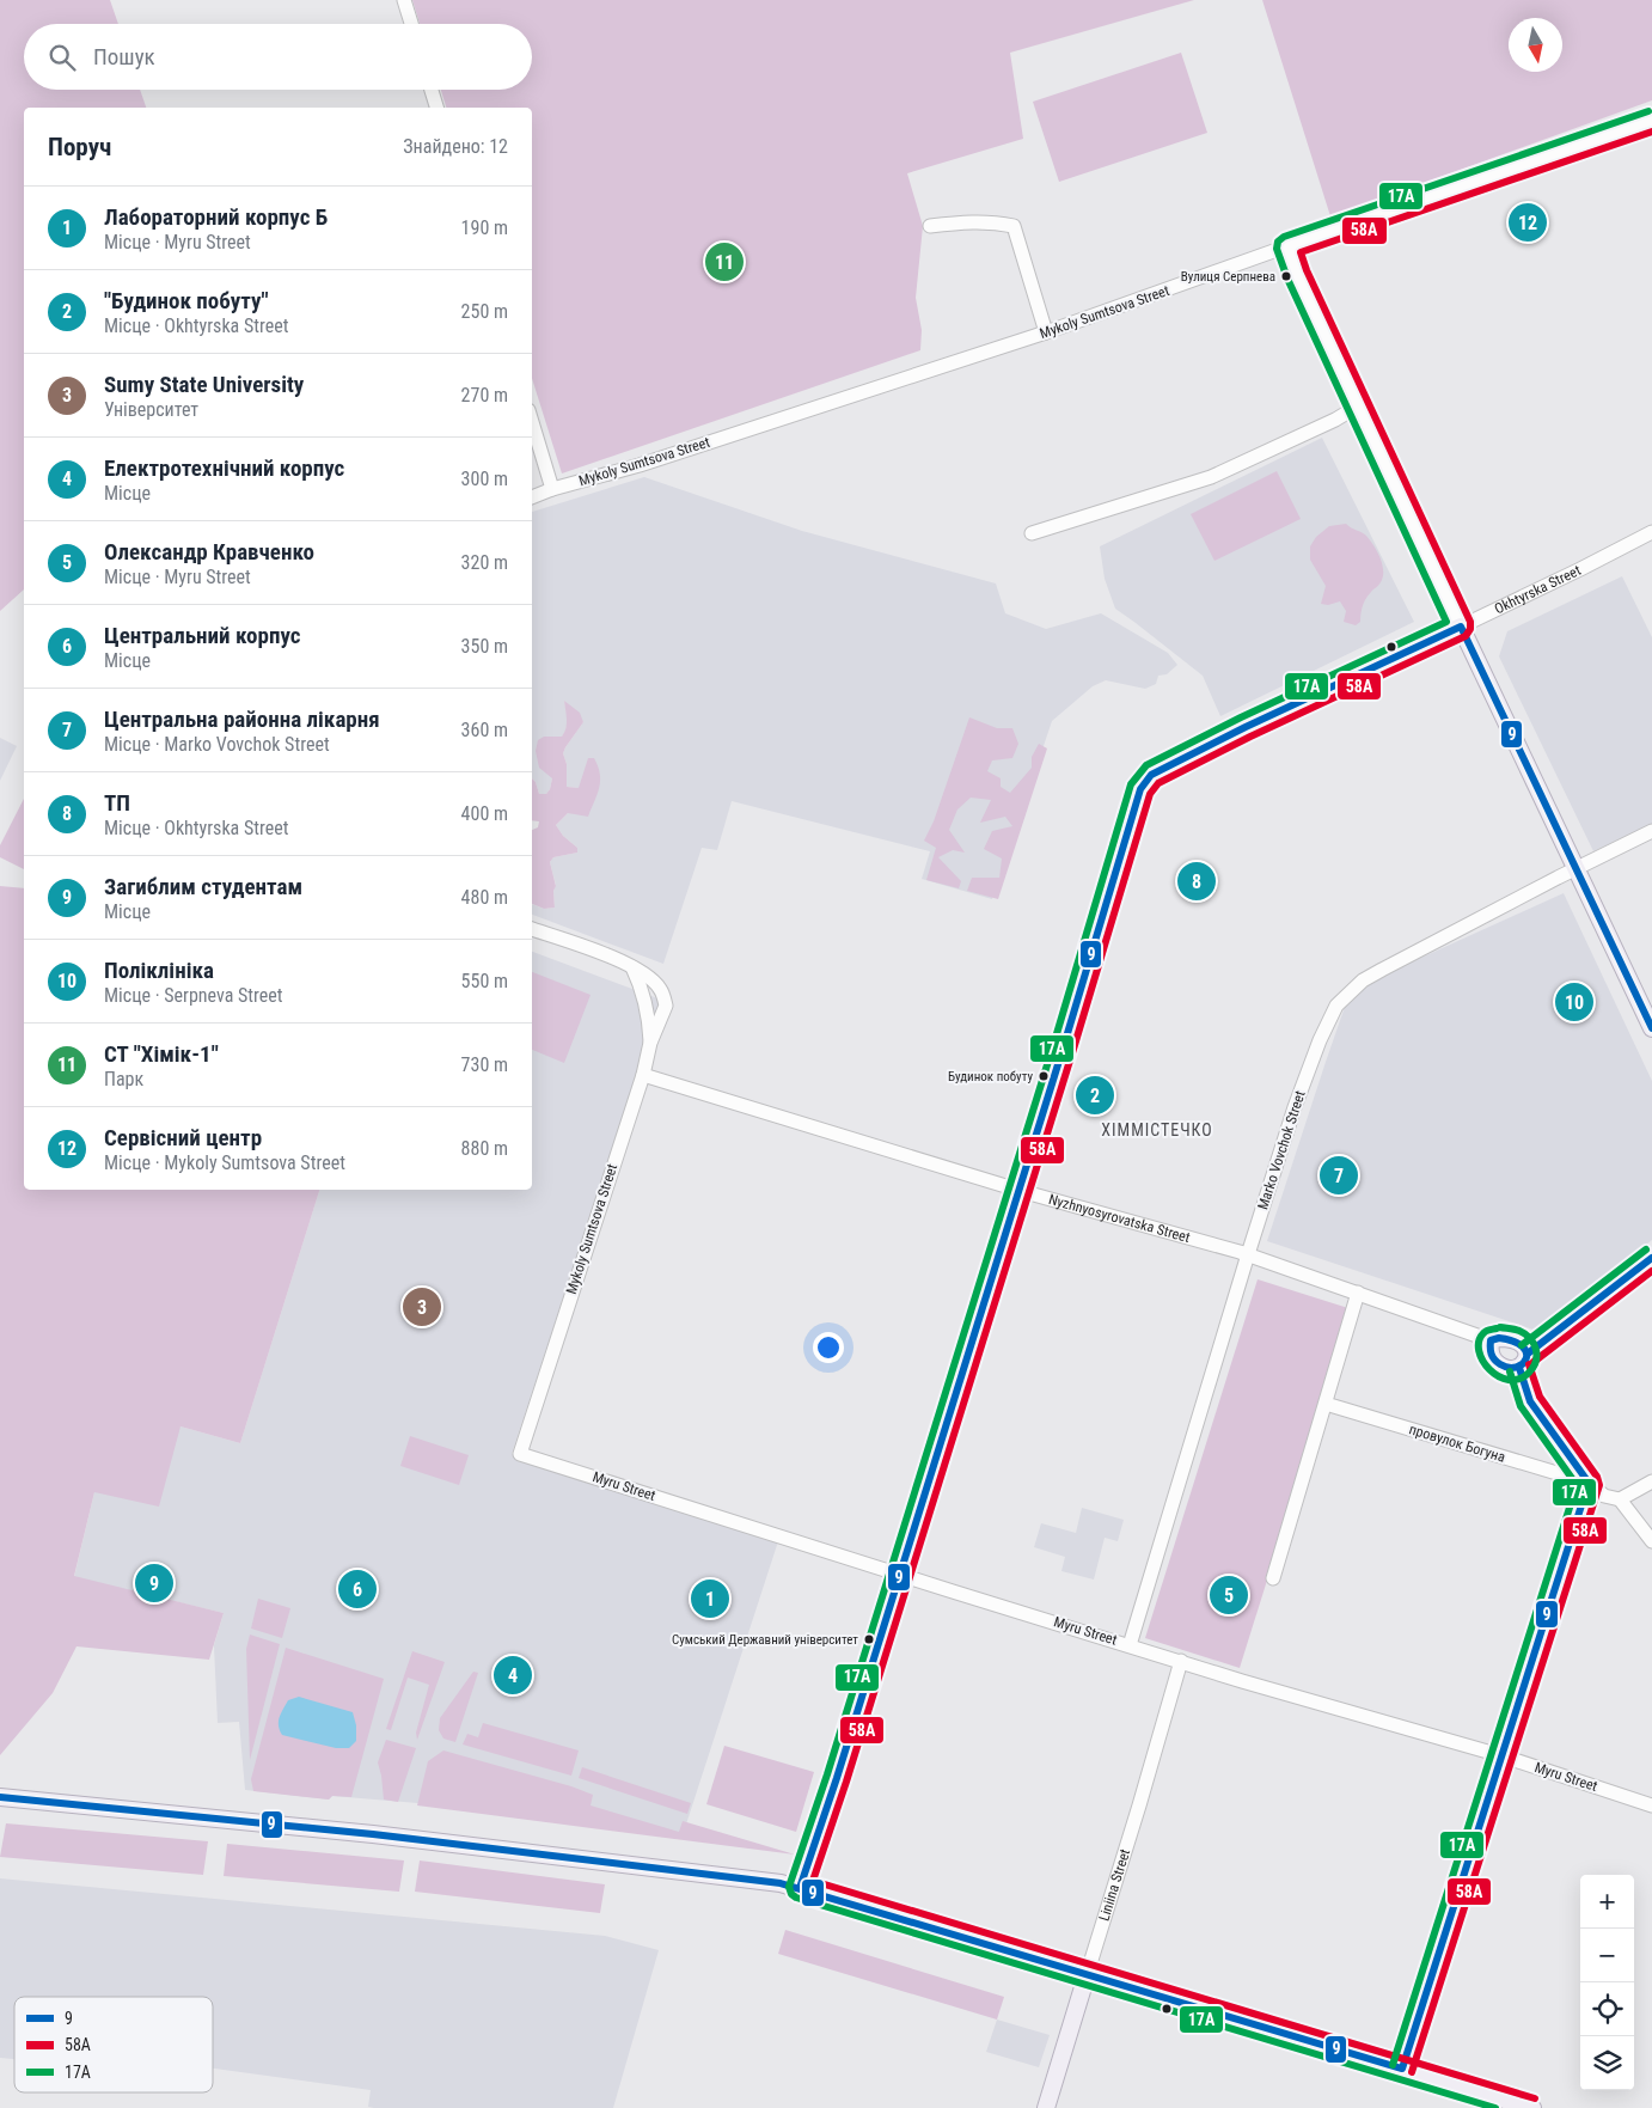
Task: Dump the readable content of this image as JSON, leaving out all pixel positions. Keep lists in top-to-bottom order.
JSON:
{
  "streets": {
    "main road": ["Okhtyrska Street", "Nyzhnyosyrovatska Street", "Liniina Street"],
    "street": [
      "Mykoly Sumtsova Street",
      "Marko Vovchok Street",
      "провулок Богуна",
      "Myru Street"
    ]
  },
  "crossings": [
    ["Mykoly Sumtsova Street", "Nyzhnyosyrovatska Street"],
    ["Mykoly Sumtsova Street", "Myru Street"],
    ["Okhtyrska Street", "Nyzhnyosyrovatska Street"],
    ["Okhtyrska Street", "Myru Street"],
    ["Marko Vovchok Street", "Nyzhnyosyrovatska Street"],
    ["Marko Vovchok Street", "Myru Street"],
    ["Myru Street", "Liniina Street"]
  ],
  "districts": ["ХІММІСТЕЧКО"],
  "places": ["Вулиця Серпнева", "Будинок побуту", "Сумський Державний університет"],
  "lines": ["transit line 17А", "transit line 58А", "transit line 9"],
  "legend": ["9", "58А", "17А"],
  "north": "bottom",
  "page": {
    "search": "Пошук",
    "heading": ["Поруч", "Знайдено: 12"],
    "list": [
      {
        "mark": "1",
        "name": "Лабораторний корпус Б",
        "note": "Місце · Myru Street",
        "value": "190 m"
      },
      {
        "mark": "2",
        "name": "\"Будинок побуту\"",
        "note": "Місце · Okhtyrska Street",
        "value": "250 m"
      },
      {
        "mark": "3",
        "name": "Sumy State University",
        "note": "Університет",
        "value": "270 m"
      },
      {
        "mark": "4",
        "name": "Електротехнічний корпус",
        "note": "Місце",
        "value": "300 m"
      },
      {
        "mark": "5",
        "name": "Олександр Кравченко",
        "note": "Місце · Myru Street",
        "value": "320 m"
      },
      {
        "mark": "6",
        "name": "Центральний корпус",
        "note": "Місце",
        "value": "350 m"
      },
      {
        "mark": "7",
        "name": "Центральна районна лікарня",
        "note": "Місце · Marko Vovchok Street",
        "value": "360 m"
      },
      {
        "mark": "8",
        "name": "ТП",
        "note": "Місце · Okhtyrska Street",
        "value": "400 m"
      },
      {
        "mark": "9",
        "name": "Загиблим студентам",
        "note": "Місце",
        "value": "480 m"
      },
      {
        "mark": "10",
        "name": "Поліклініка",
        "note": "Місце · Serpneva Street",
        "value": "550 m"
      },
      {
        "mark": "11",
        "name": "СТ \"Хімік-1\"",
        "note": "Парк",
        "value": "730 m"
      },
      {
        "mark": "12",
        "name": "Сервісний центр",
        "note": "Місце · Mykoly Sumtsova Street",
        "value": "880 m"
      }
    ],
    "pins": [
      "12",
      "11",
      "8",
      "10",
      "2",
      "7",
      "3",
      "9",
      "6",
      "5",
      "1",
      "4"
    ],
    "map_buttons": ["+", "−"]
  }
}
